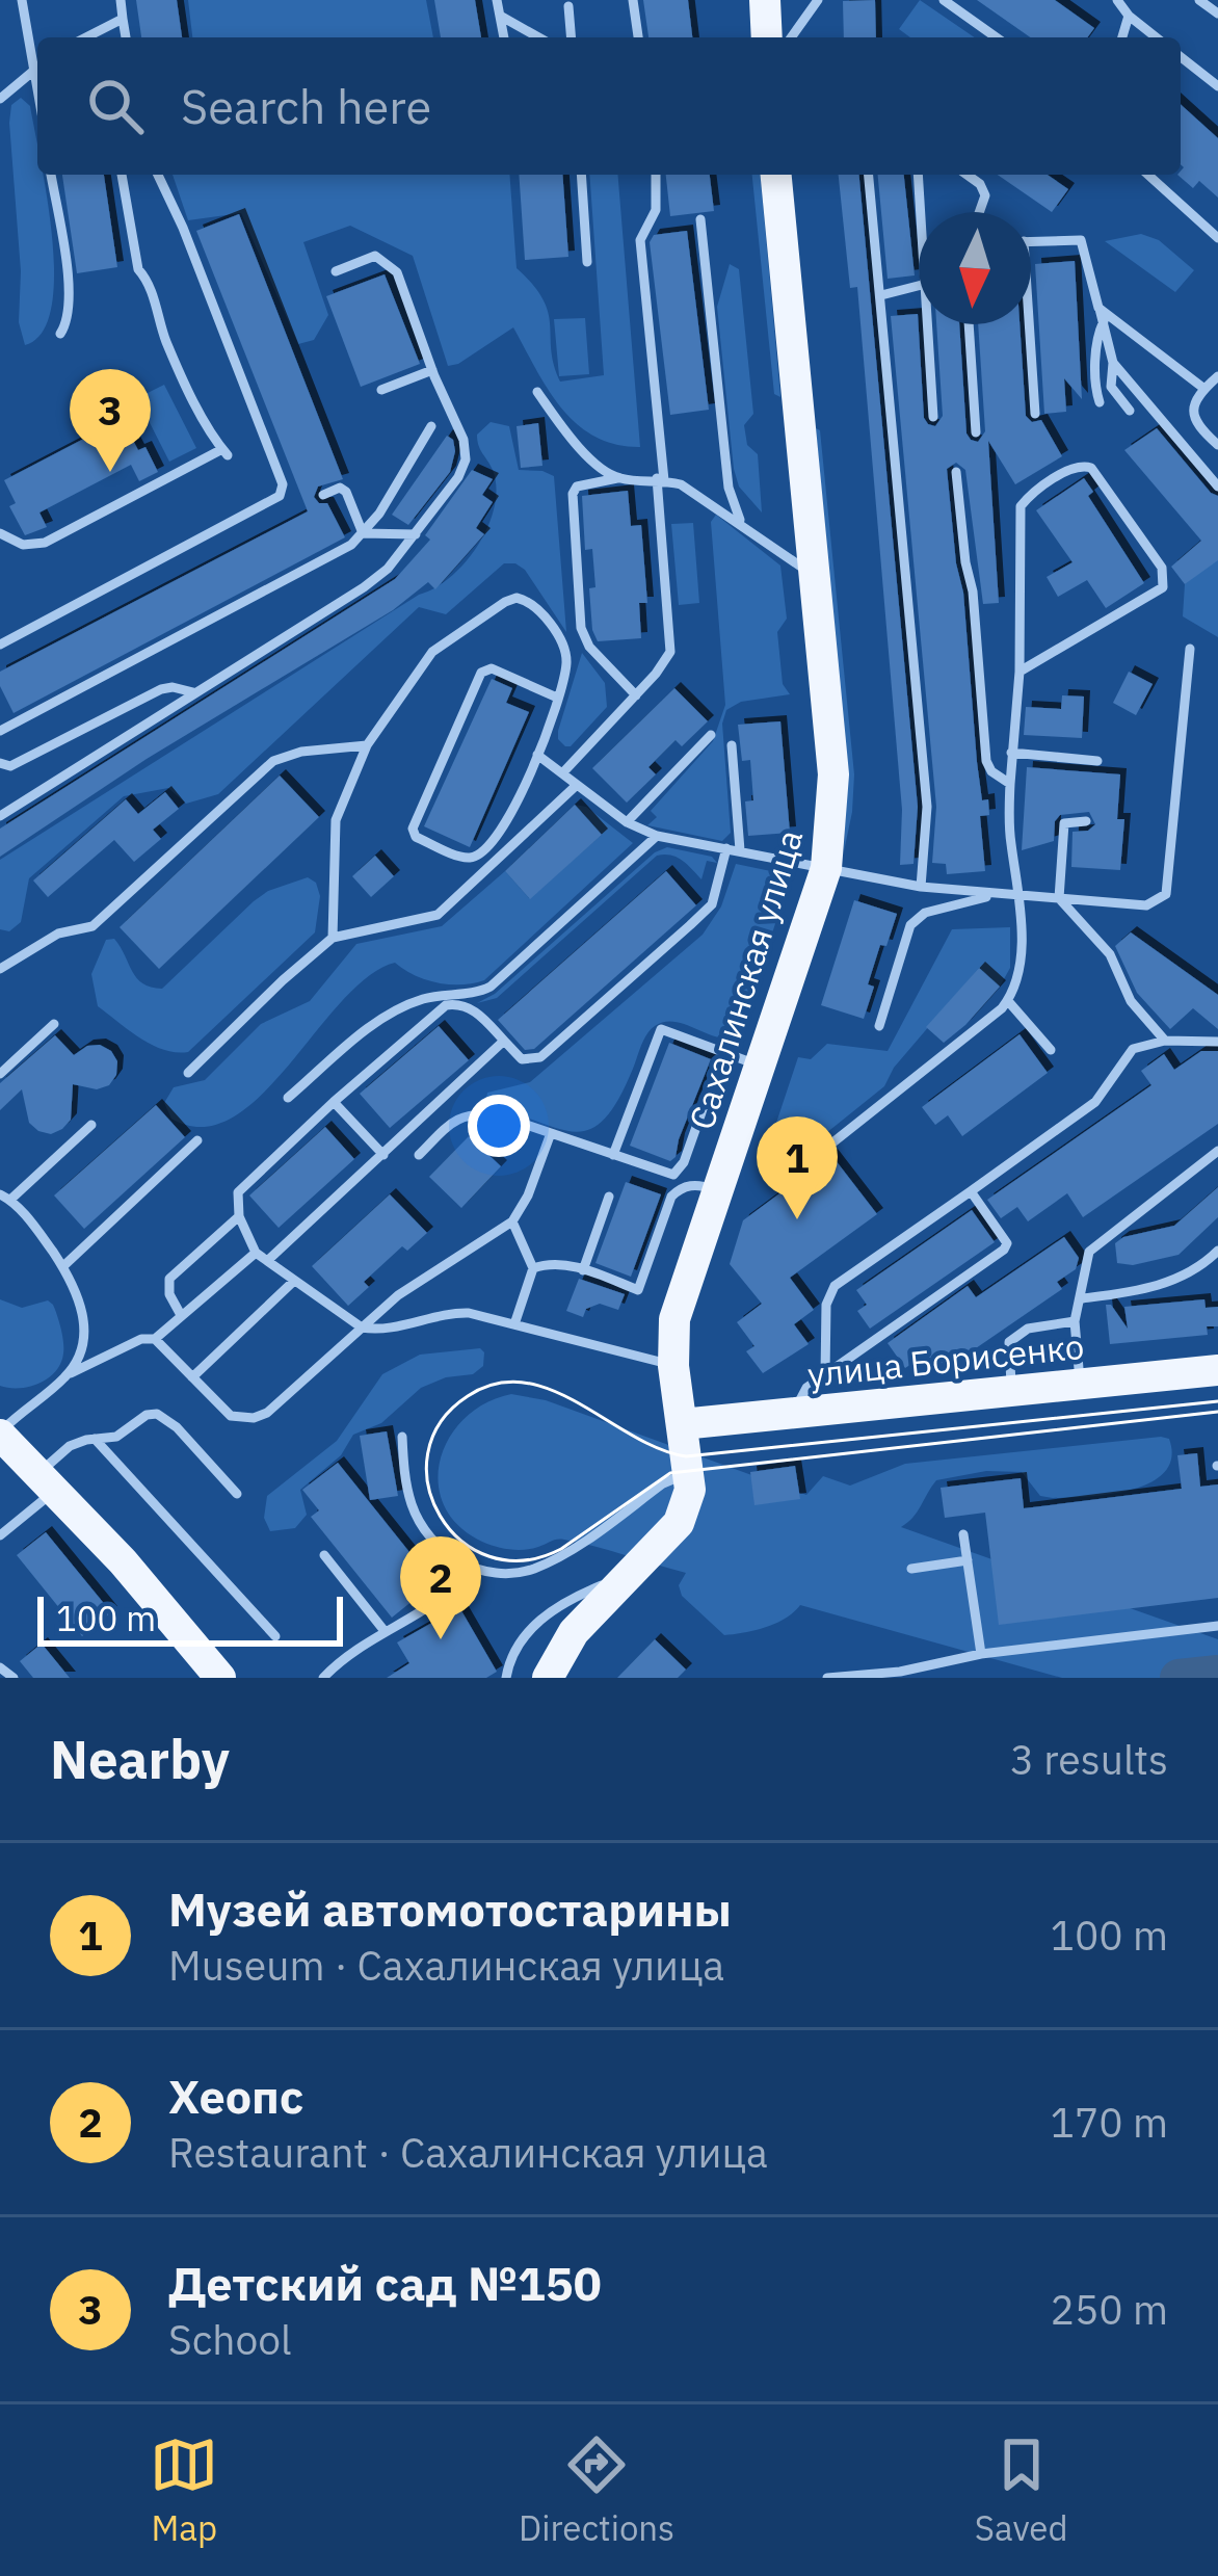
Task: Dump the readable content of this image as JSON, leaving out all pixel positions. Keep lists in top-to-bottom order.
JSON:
{
  "streets": {
    "main road": ["Сахалинская улица", "улица Борисенко"]
  },
  "crossings": [
    ["Сахалинская улица", "улица Борисенко"]
  ],
  "scale_bar": "100 m",
  "north": "bottom",
  "page": {
    "search": "Search here",
    "pins": ["3", "1", "2"],
    "scale": "100 m",
    "heading": ["Nearby", "3 results"],
    "list": [
      {
        "mark": "1",
        "name": "Музей автомотостарины",
        "note": "Museum · Сахалинская улица",
        "value": "100 m"
      },
      {
        "mark": "2",
        "name": "Хеопс",
        "note": "Restaurant · Сахалинская улица",
        "value": "170 m"
      },
      {
        "mark": "3",
        "name": "Детский сад №150",
        "note": "School",
        "value": "250 m"
      }
    ],
    "nav": ["Map", "Directions", "Saved"]
  }
}
